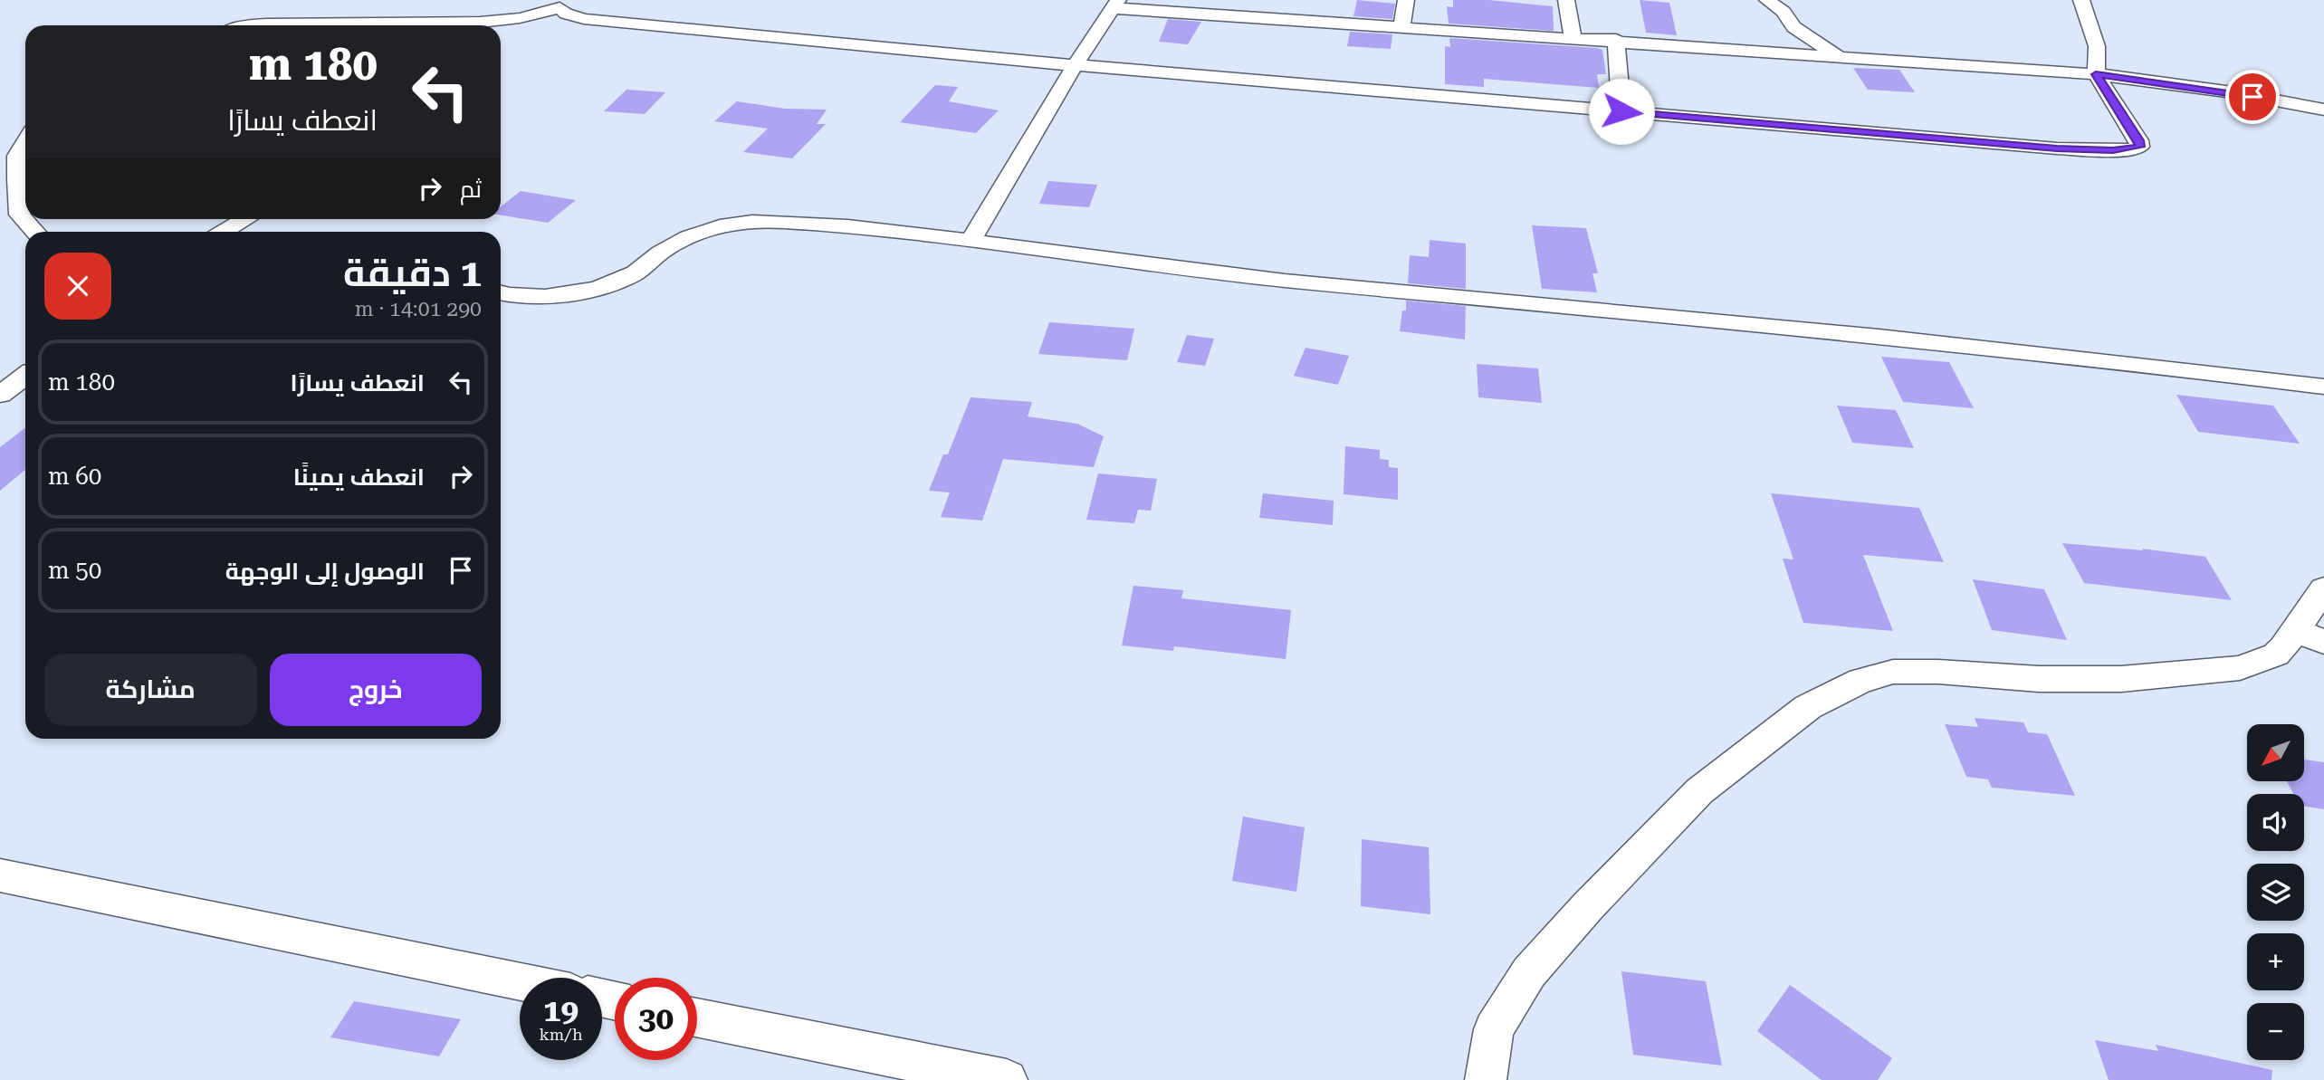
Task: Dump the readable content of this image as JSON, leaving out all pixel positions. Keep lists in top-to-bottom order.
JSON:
{
  "north": "bottom left",
  "page": {
    "turn": ["180 m", "انعطف يسارًا"],
    "then": "ثم",
    "heading": ["1 دقيقة", "290 m · 14:01"],
    "list": [
      {
        "name": "انعطف يسارًا",
        "value": "180 m"
      },
      {
        "name": "انعطف يمينًا",
        "value": "60 m"
      },
      {
        "name": "الوصول إلى الوجهة",
        "value": "50 m"
      }
    ],
    "buttons": ["خروج", "مشاركة"],
    "map_buttons": ["+", "−"],
    "speed": "19 km/h",
    "limit": "30"
  }
}
